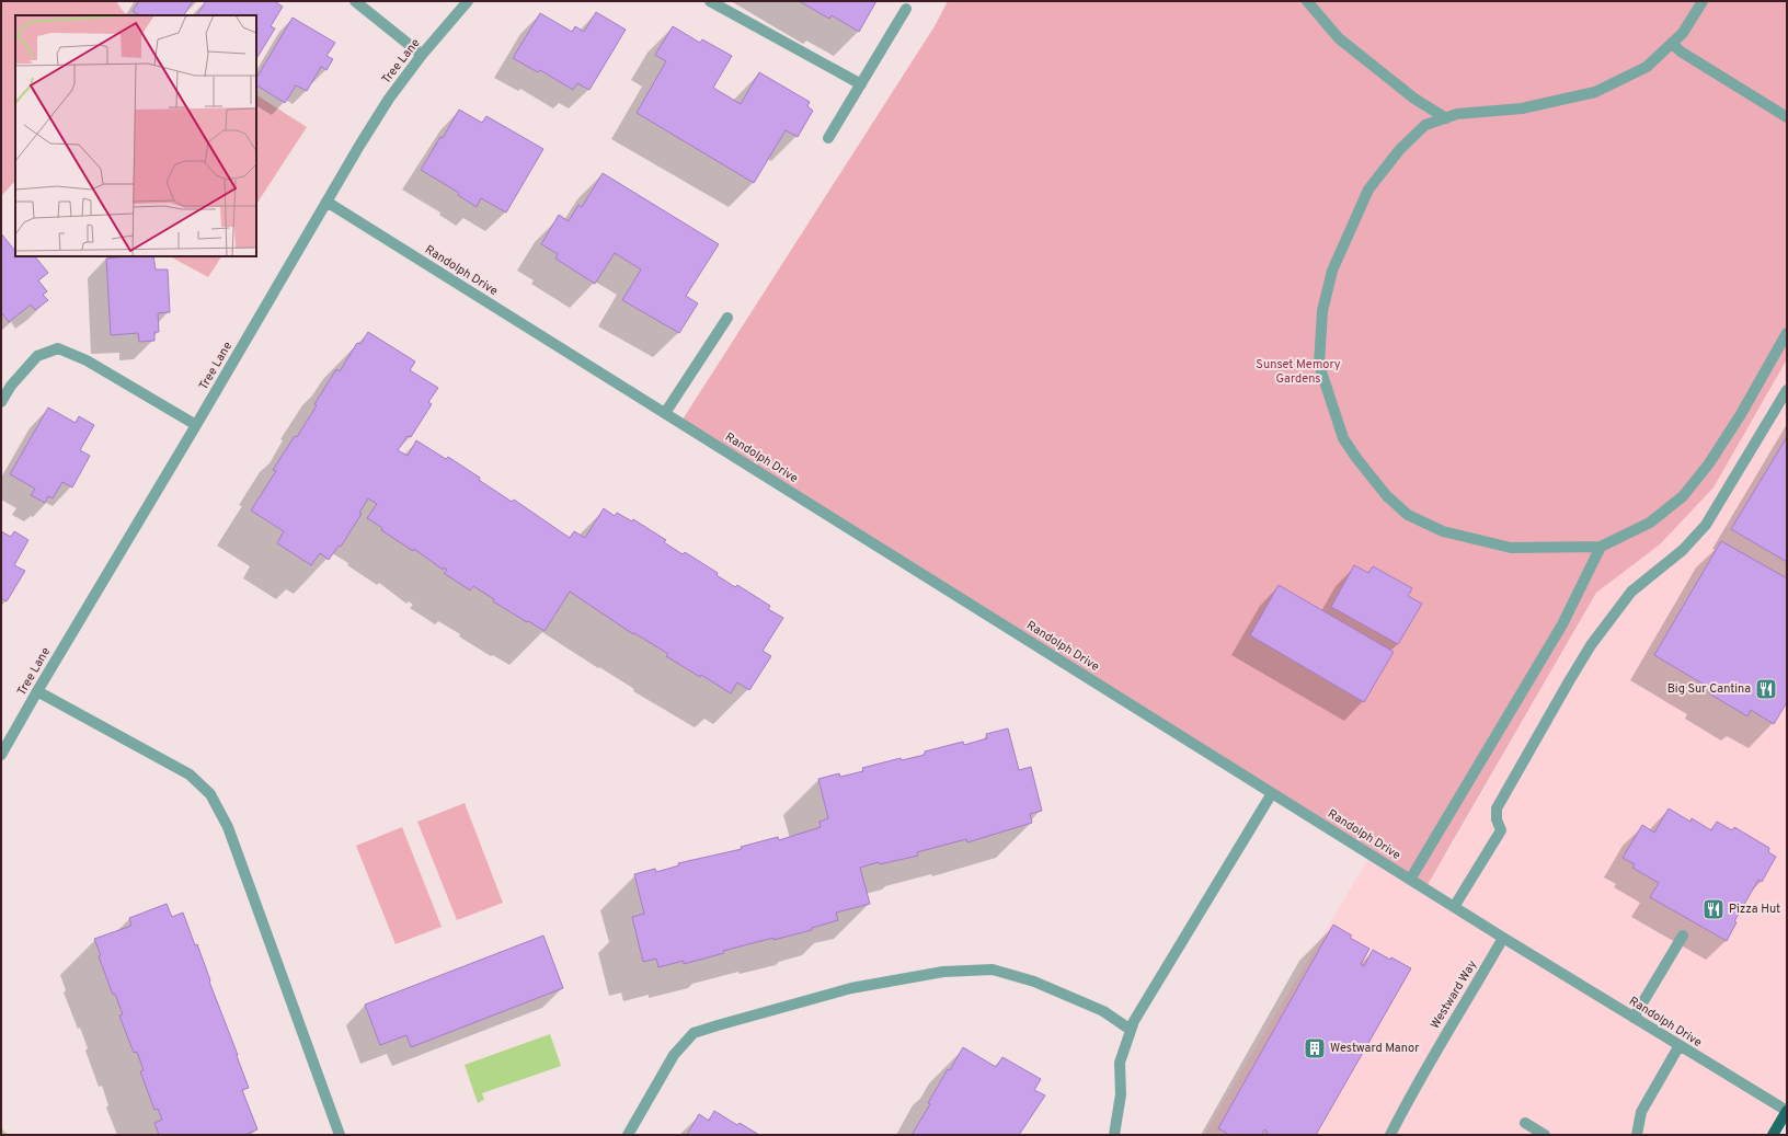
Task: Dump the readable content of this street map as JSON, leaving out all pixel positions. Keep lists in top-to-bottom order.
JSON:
{
  "streets": {
    "street": ["Tree Lane", "Randolph Drive", "Westward Way"]
  },
  "crossings": [
    ["Tree Lane", "Randolph Drive"],
    ["Randolph Drive", "Westward Way"]
  ],
  "parks": ["Sunset Memory Gardens"],
  "places": {
    "restaurant": ["Big Sur Cantina", "Pizza Hut"],
    "building": ["Westward Manor"]
  }
}
